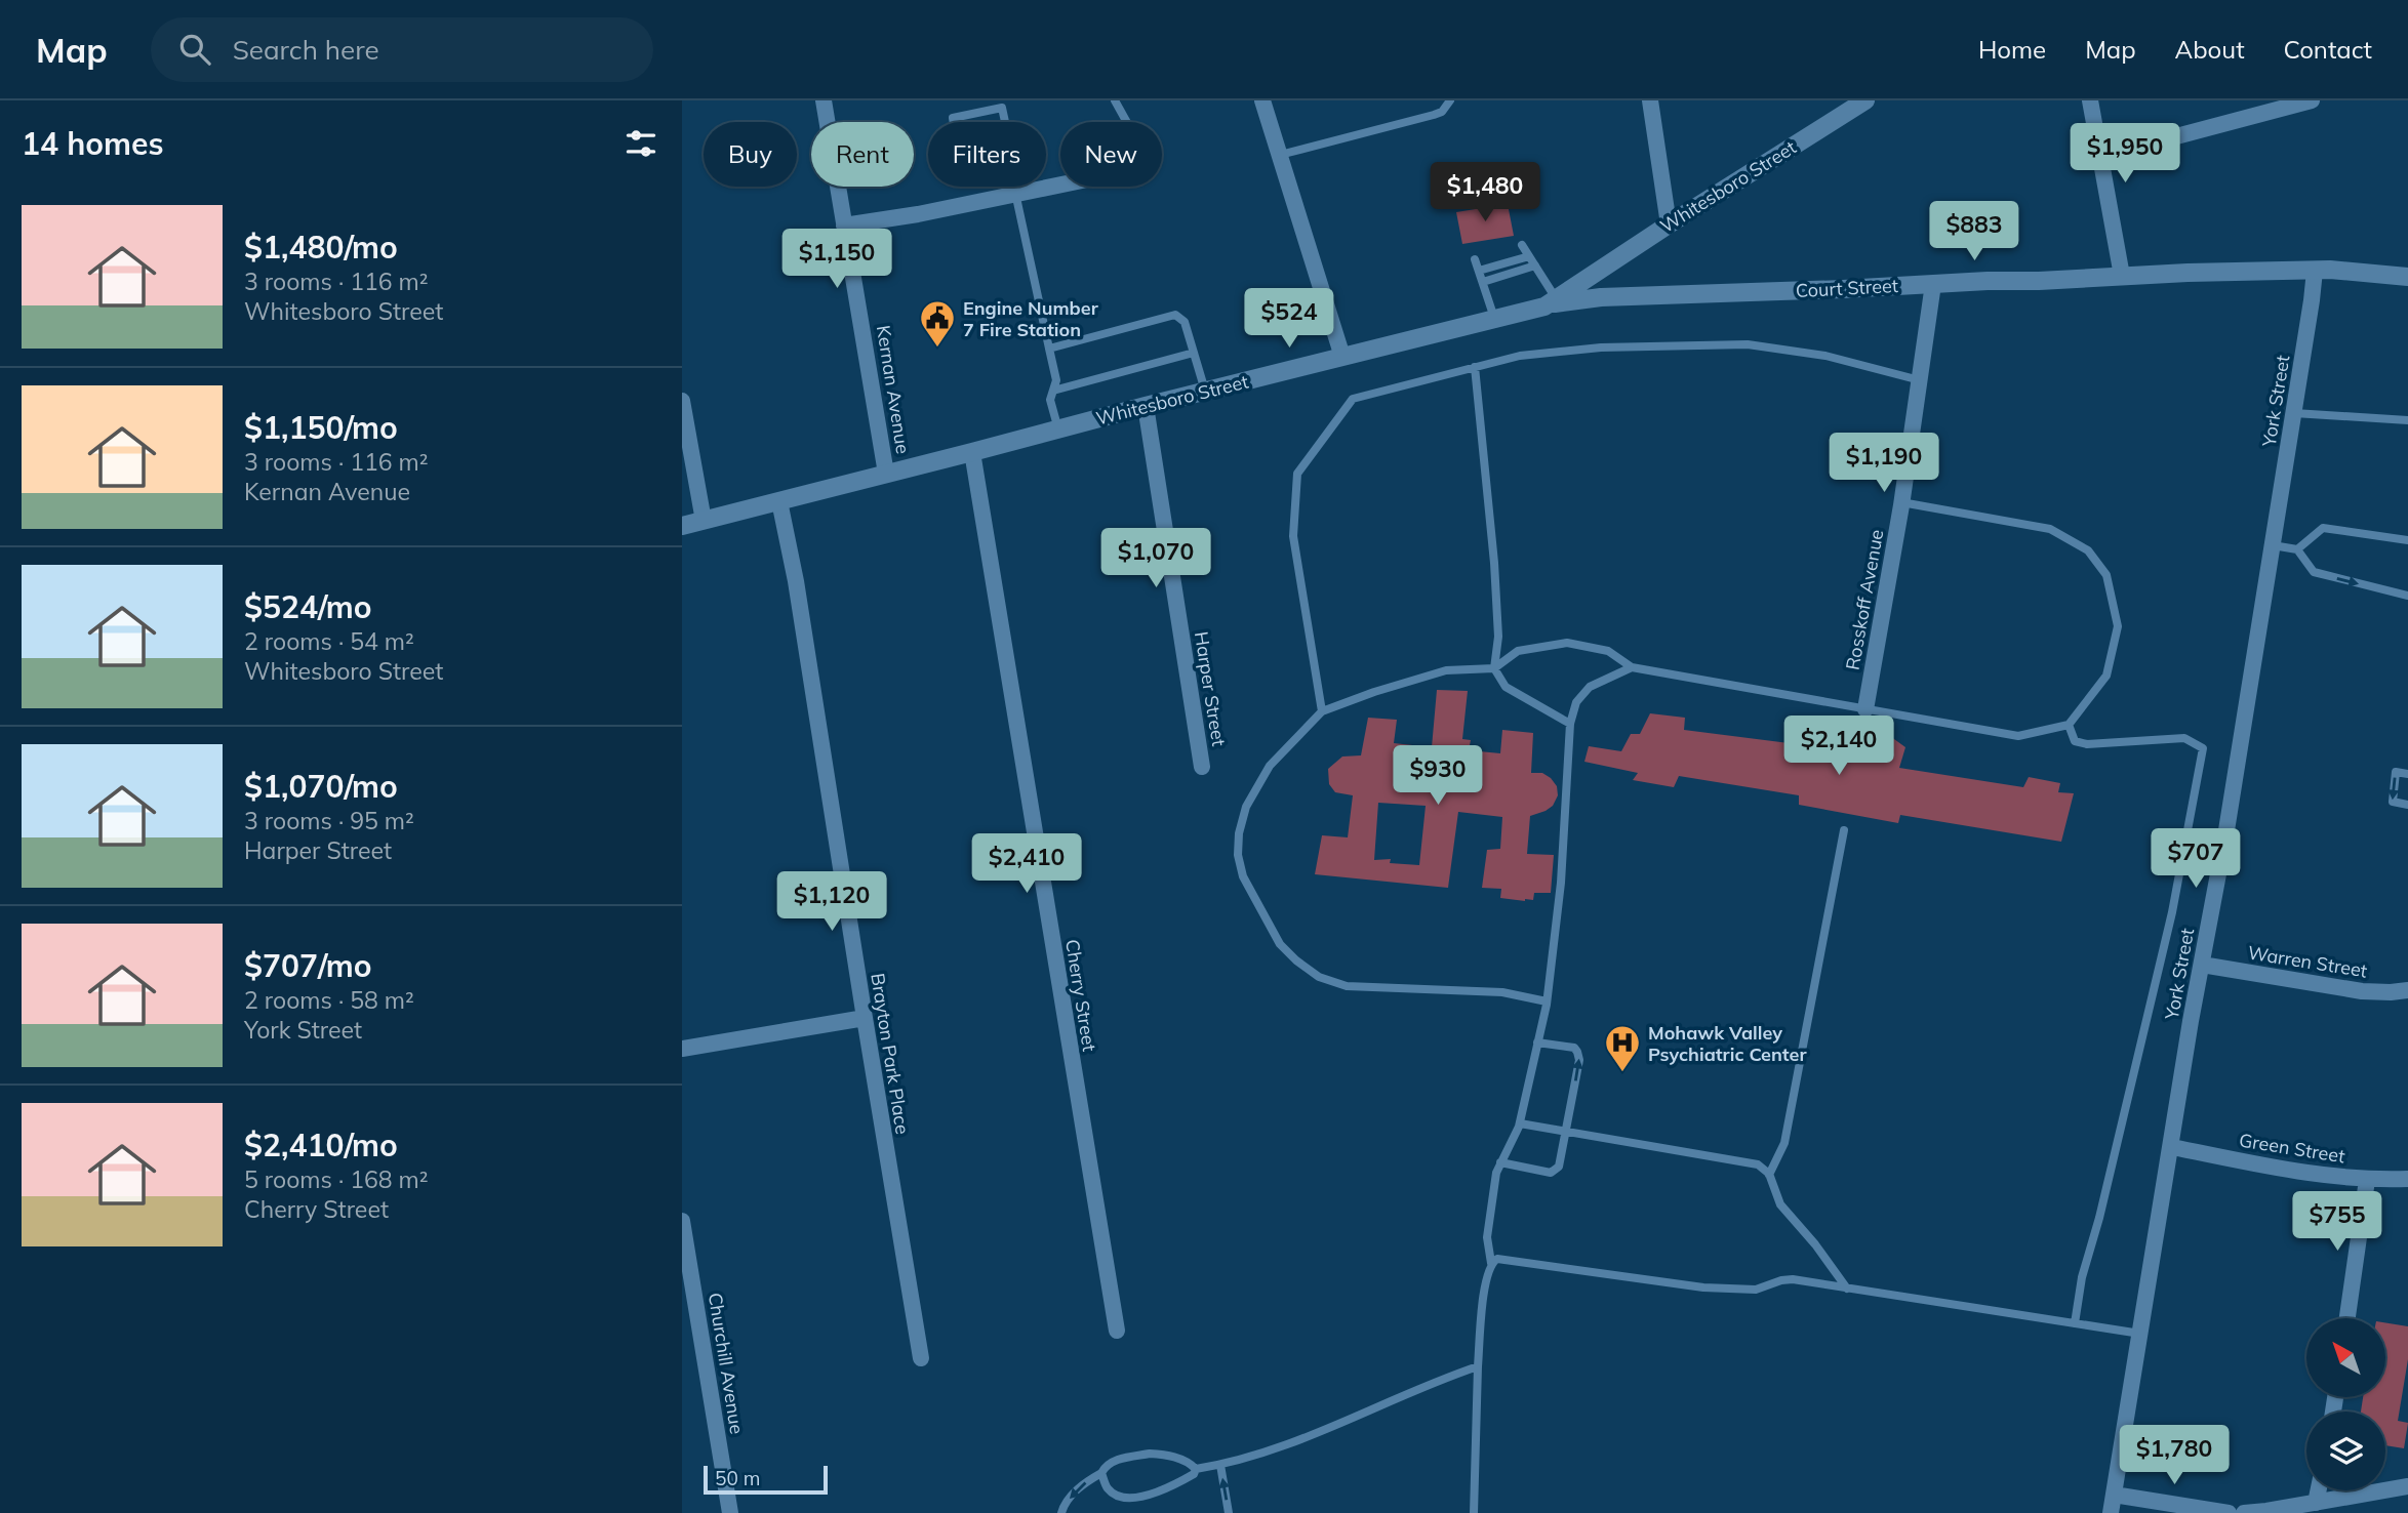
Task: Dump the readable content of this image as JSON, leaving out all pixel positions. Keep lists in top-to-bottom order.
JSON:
{
  "streets": {
    "street": [
      "Whitesboro Street",
      "Court Street",
      "Kernan Avenue",
      "York Street",
      "Rosskoff Avenue",
      "Harper Street",
      "Warren Street",
      "Cherry Street",
      "Brayton Park Place",
      "Green Street",
      "Churchill Avenue"
    ]
  },
  "crossings": [
    ["Whitesboro Street", "Court Street"],
    ["Whitesboro Street", "Kernan Avenue"],
    ["Whitesboro Street", "Harper Street"],
    ["Whitesboro Street", "Cherry Street"],
    ["Whitesboro Street", "Brayton Park Place"],
    ["Court Street", "York Street"],
    ["Court Street", "Rosskoff Avenue"],
    ["York Street", "Warren Street"],
    ["York Street", "Green Street"]
  ],
  "places": {
    "public building": ["Engine Number 7 Fire Station"],
    "hospital": ["Mohawk Valley Psychiatric Center"]
  },
  "scale_bar": "50 m",
  "north": "top left",
  "page": {
    "header": "Map",
    "search": "Search here",
    "nav": [
      "Home",
      "Map",
      "About",
      "Contact"
    ],
    "heading": "14 homes",
    "chip": [
      "Buy",
      "Rent",
      "Filters",
      "New"
    ],
    "price": [
      "$1,950",
      "$1,480",
      "$883",
      "$1,150",
      "$524",
      "$1,190",
      "$1,070",
      "$2,140",
      "$930",
      "$707",
      "$2,410",
      "$1,120",
      "$755",
      "$1,780"
    ],
    "list": [
      {
        "name": "$1,480/mo",
        "note": "3 rooms · 116 m² · Whitesboro Street"
      },
      {
        "name": "$1,150/mo",
        "note": "3 rooms · 116 m² · Kernan Avenue"
      },
      {
        "name": "$524/mo",
        "note": "2 rooms · 54 m² · Whitesboro Street"
      },
      {
        "name": "$1,070/mo",
        "note": "3 rooms · 95 m² · Harper Street"
      },
      {
        "name": "$707/mo",
        "note": "2 rooms · 58 m² · York Street"
      },
      {
        "name": "$2,410/mo",
        "note": "5 rooms · 168 m² · Cherry Street"
      }
    ],
    "scale": "50 m"
  }
}
